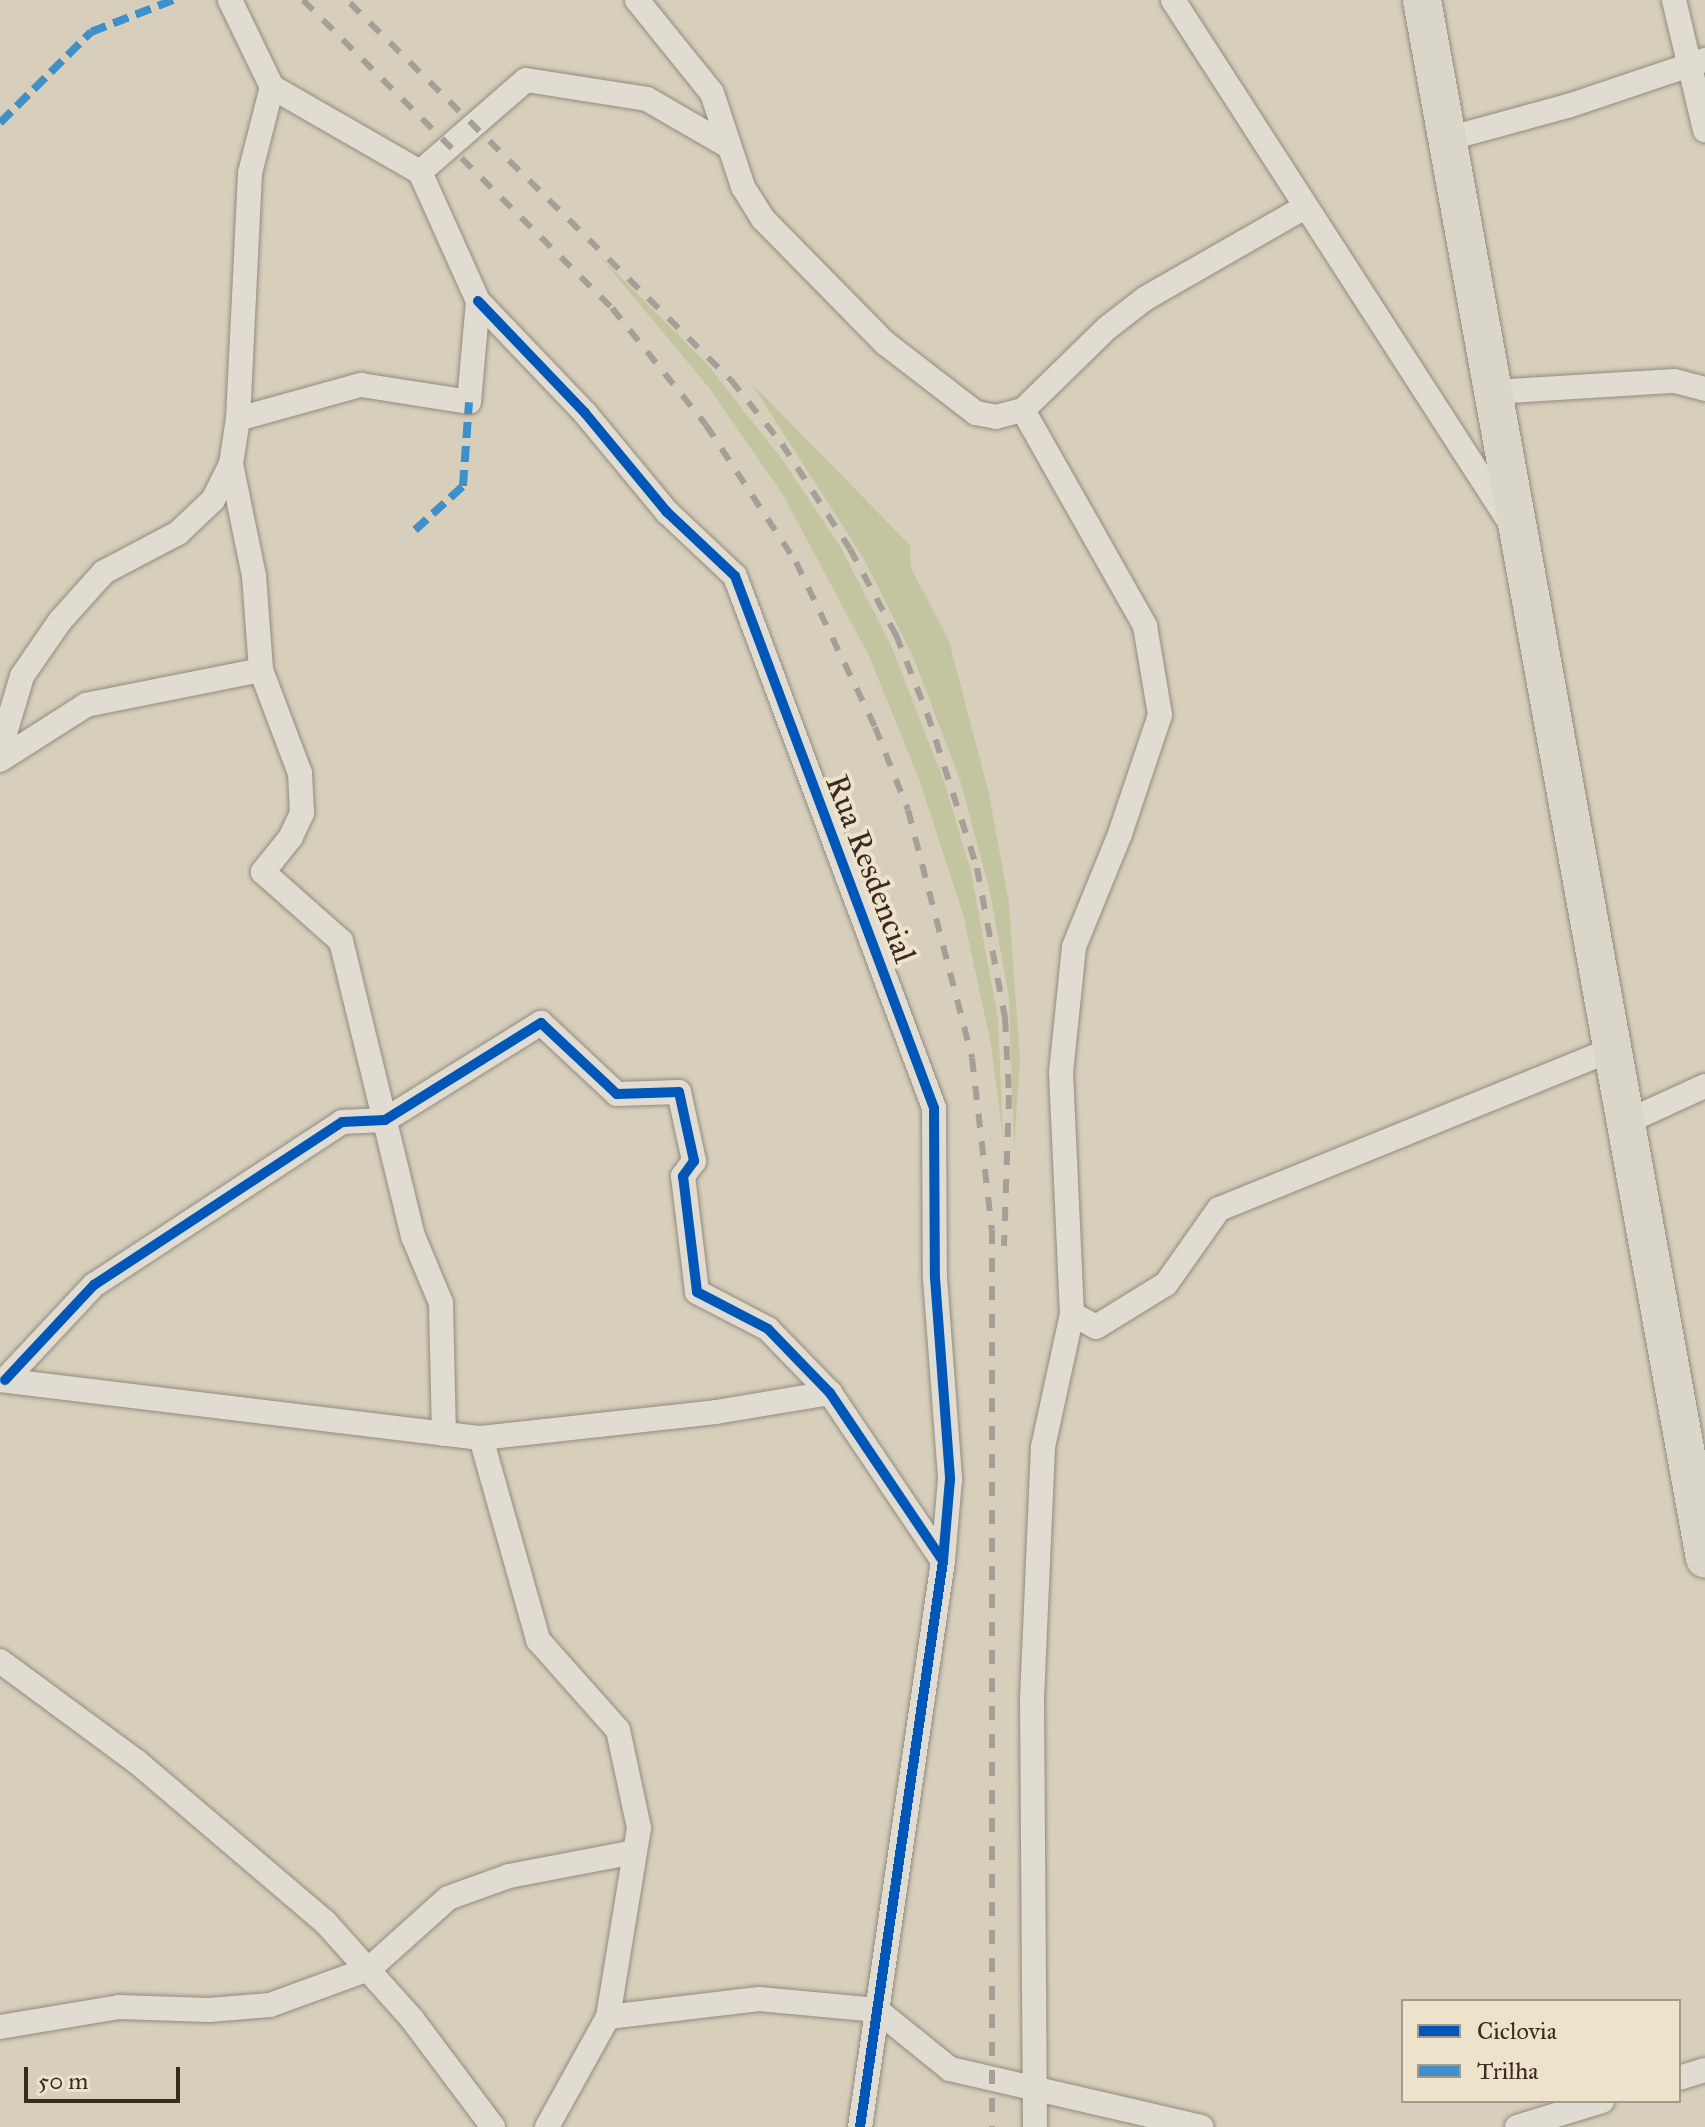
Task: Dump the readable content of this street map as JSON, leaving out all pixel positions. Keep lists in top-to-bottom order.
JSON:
{
  "streets": {
    "street": ["Rua Resdencial"]
  },
  "legend": ["Ciclovia", "Trilha"],
  "scale_bar": "50 m"
}
